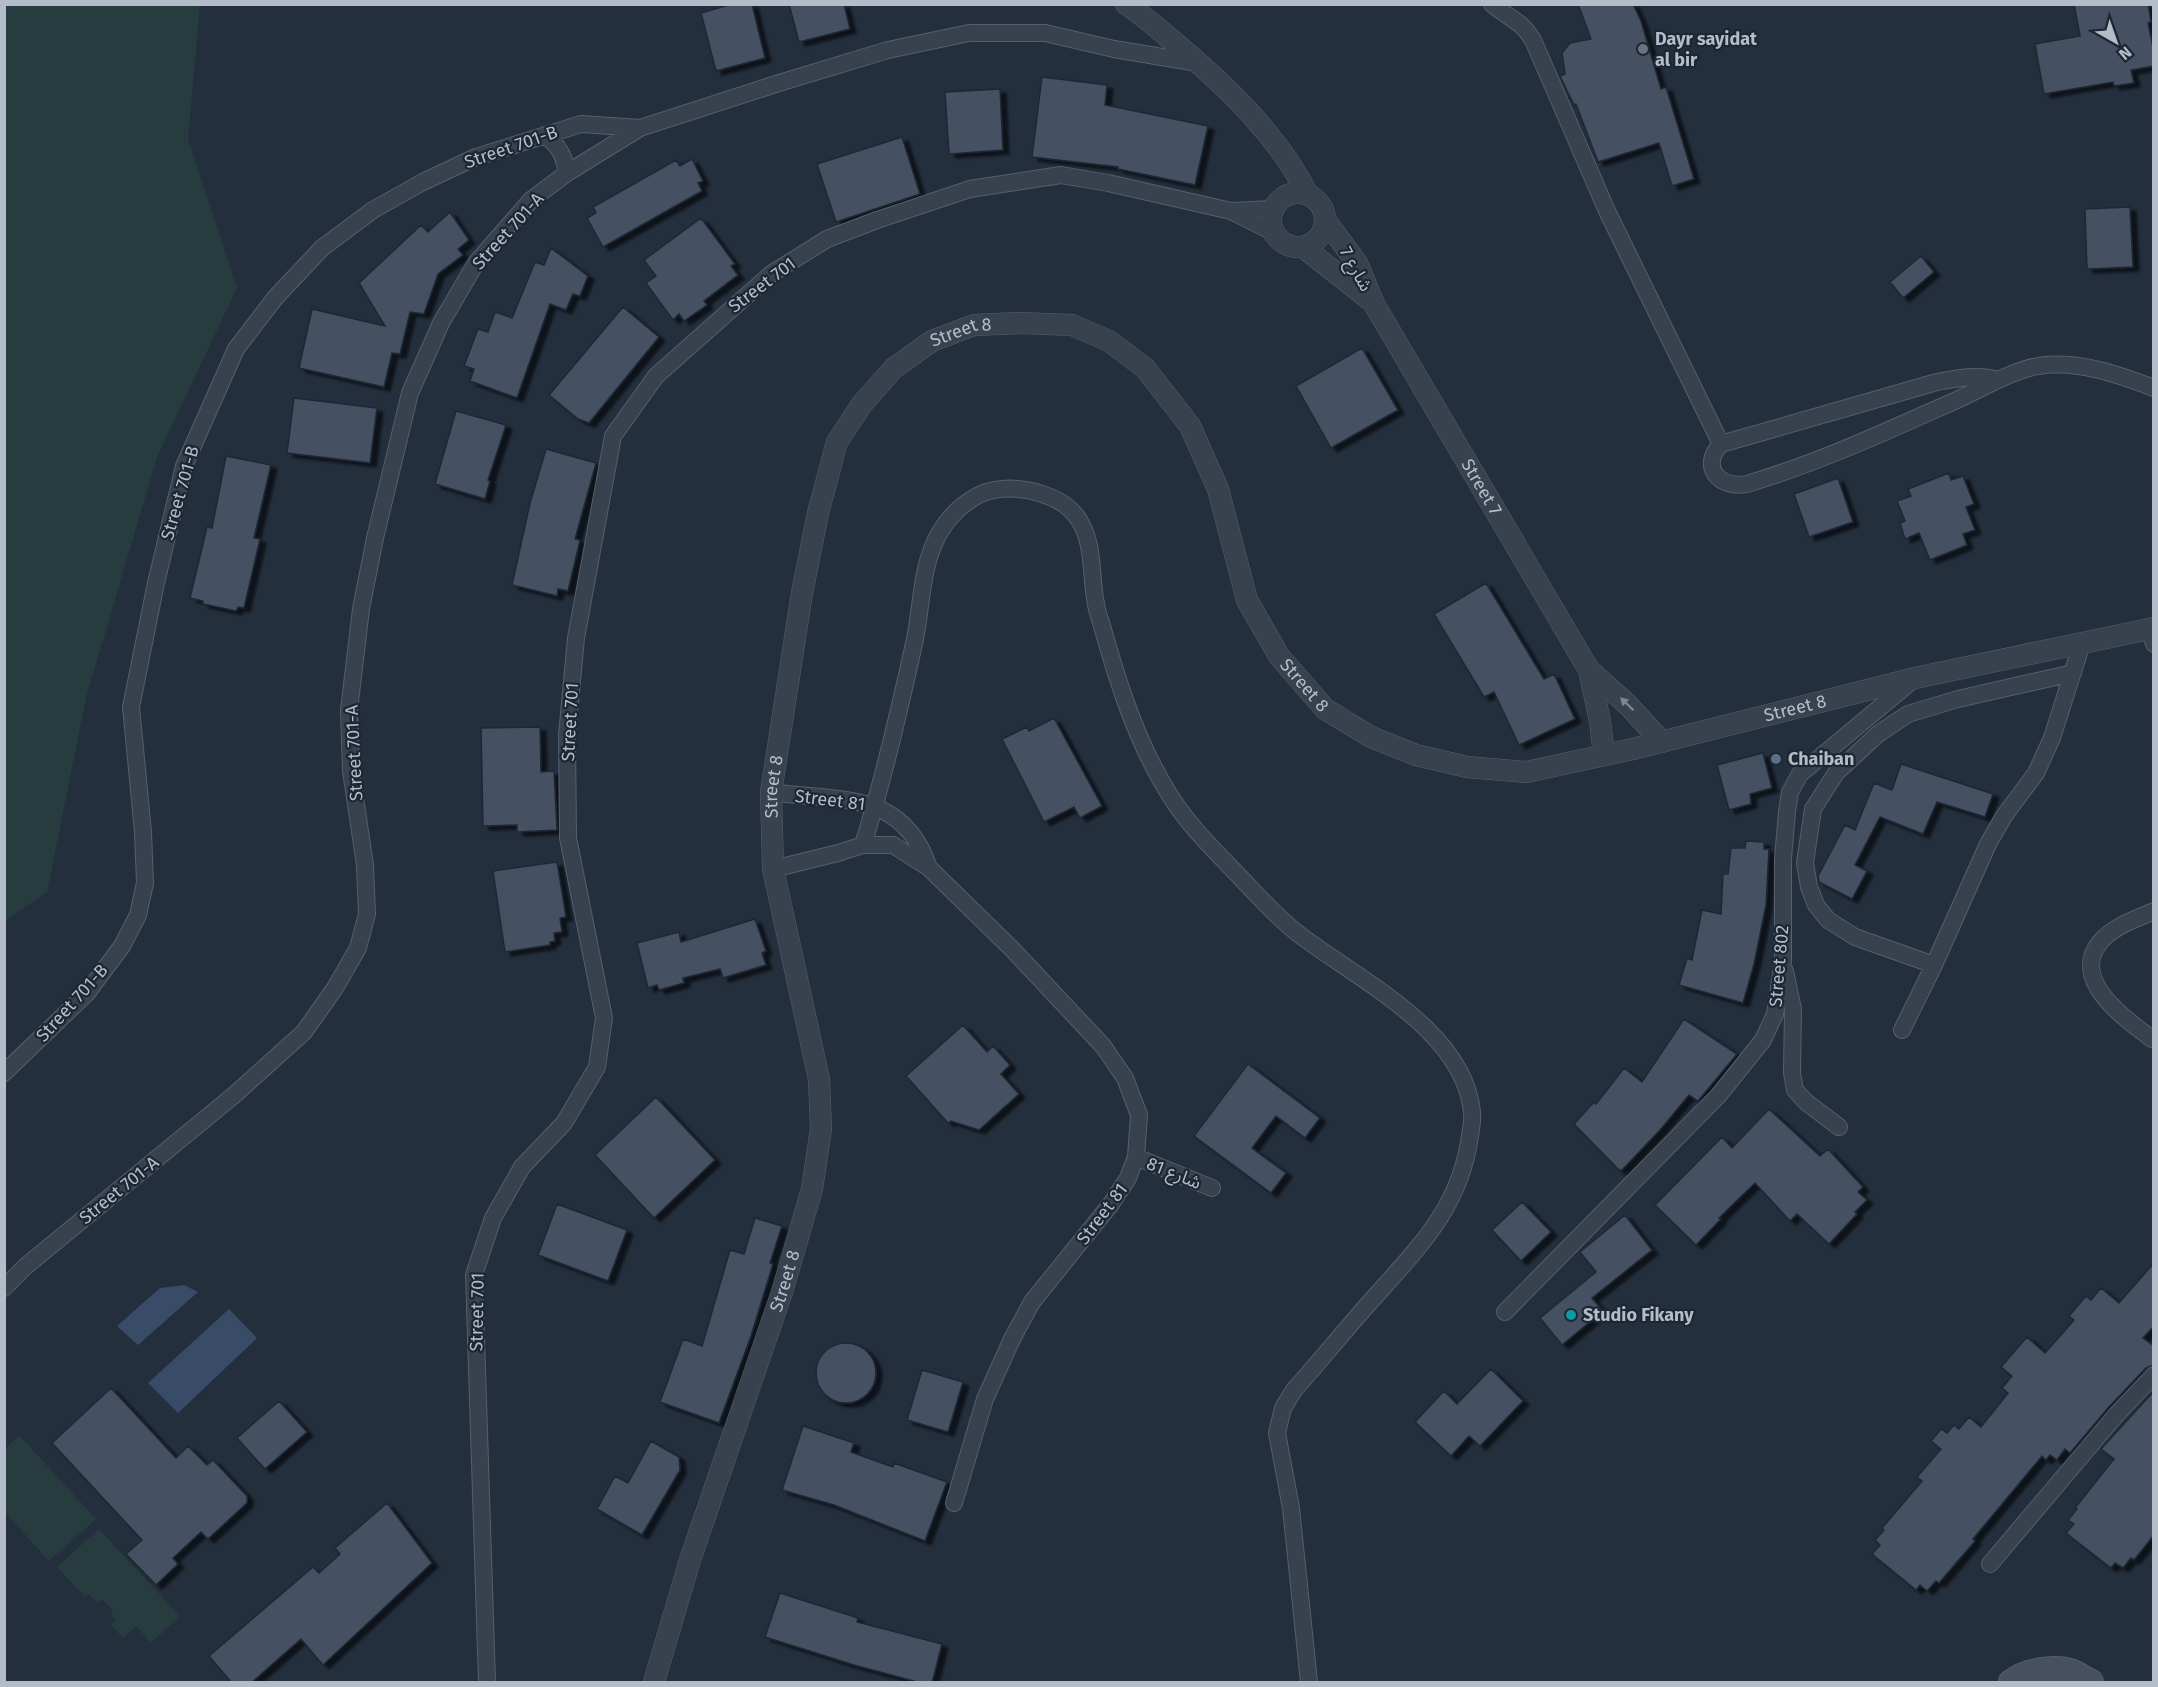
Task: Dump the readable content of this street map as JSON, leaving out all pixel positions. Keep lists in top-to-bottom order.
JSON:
{
  "streets": {
    "street": [
      "Street 701-B",
      "Street 701-A",
      "شارع 7",
      "Street 701",
      "Street 8",
      "Street 7",
      "Street 81",
      "Street 802",
      "شارع 81"
    ]
  },
  "crossings": [
    ["Street 701-B", "Street 701-A"],
    ["شارع 7", "Street 701"],
    ["شارع 7", "Street 7"],
    ["Street 8", "Street 81"],
    ["Street 8", "Street 802"],
    ["Street 81", "شارع 81"]
  ],
  "places": ["Dayr sayidat al bir", "Chaiban", "Studio Fikany"],
  "north": "bottom right"
}
